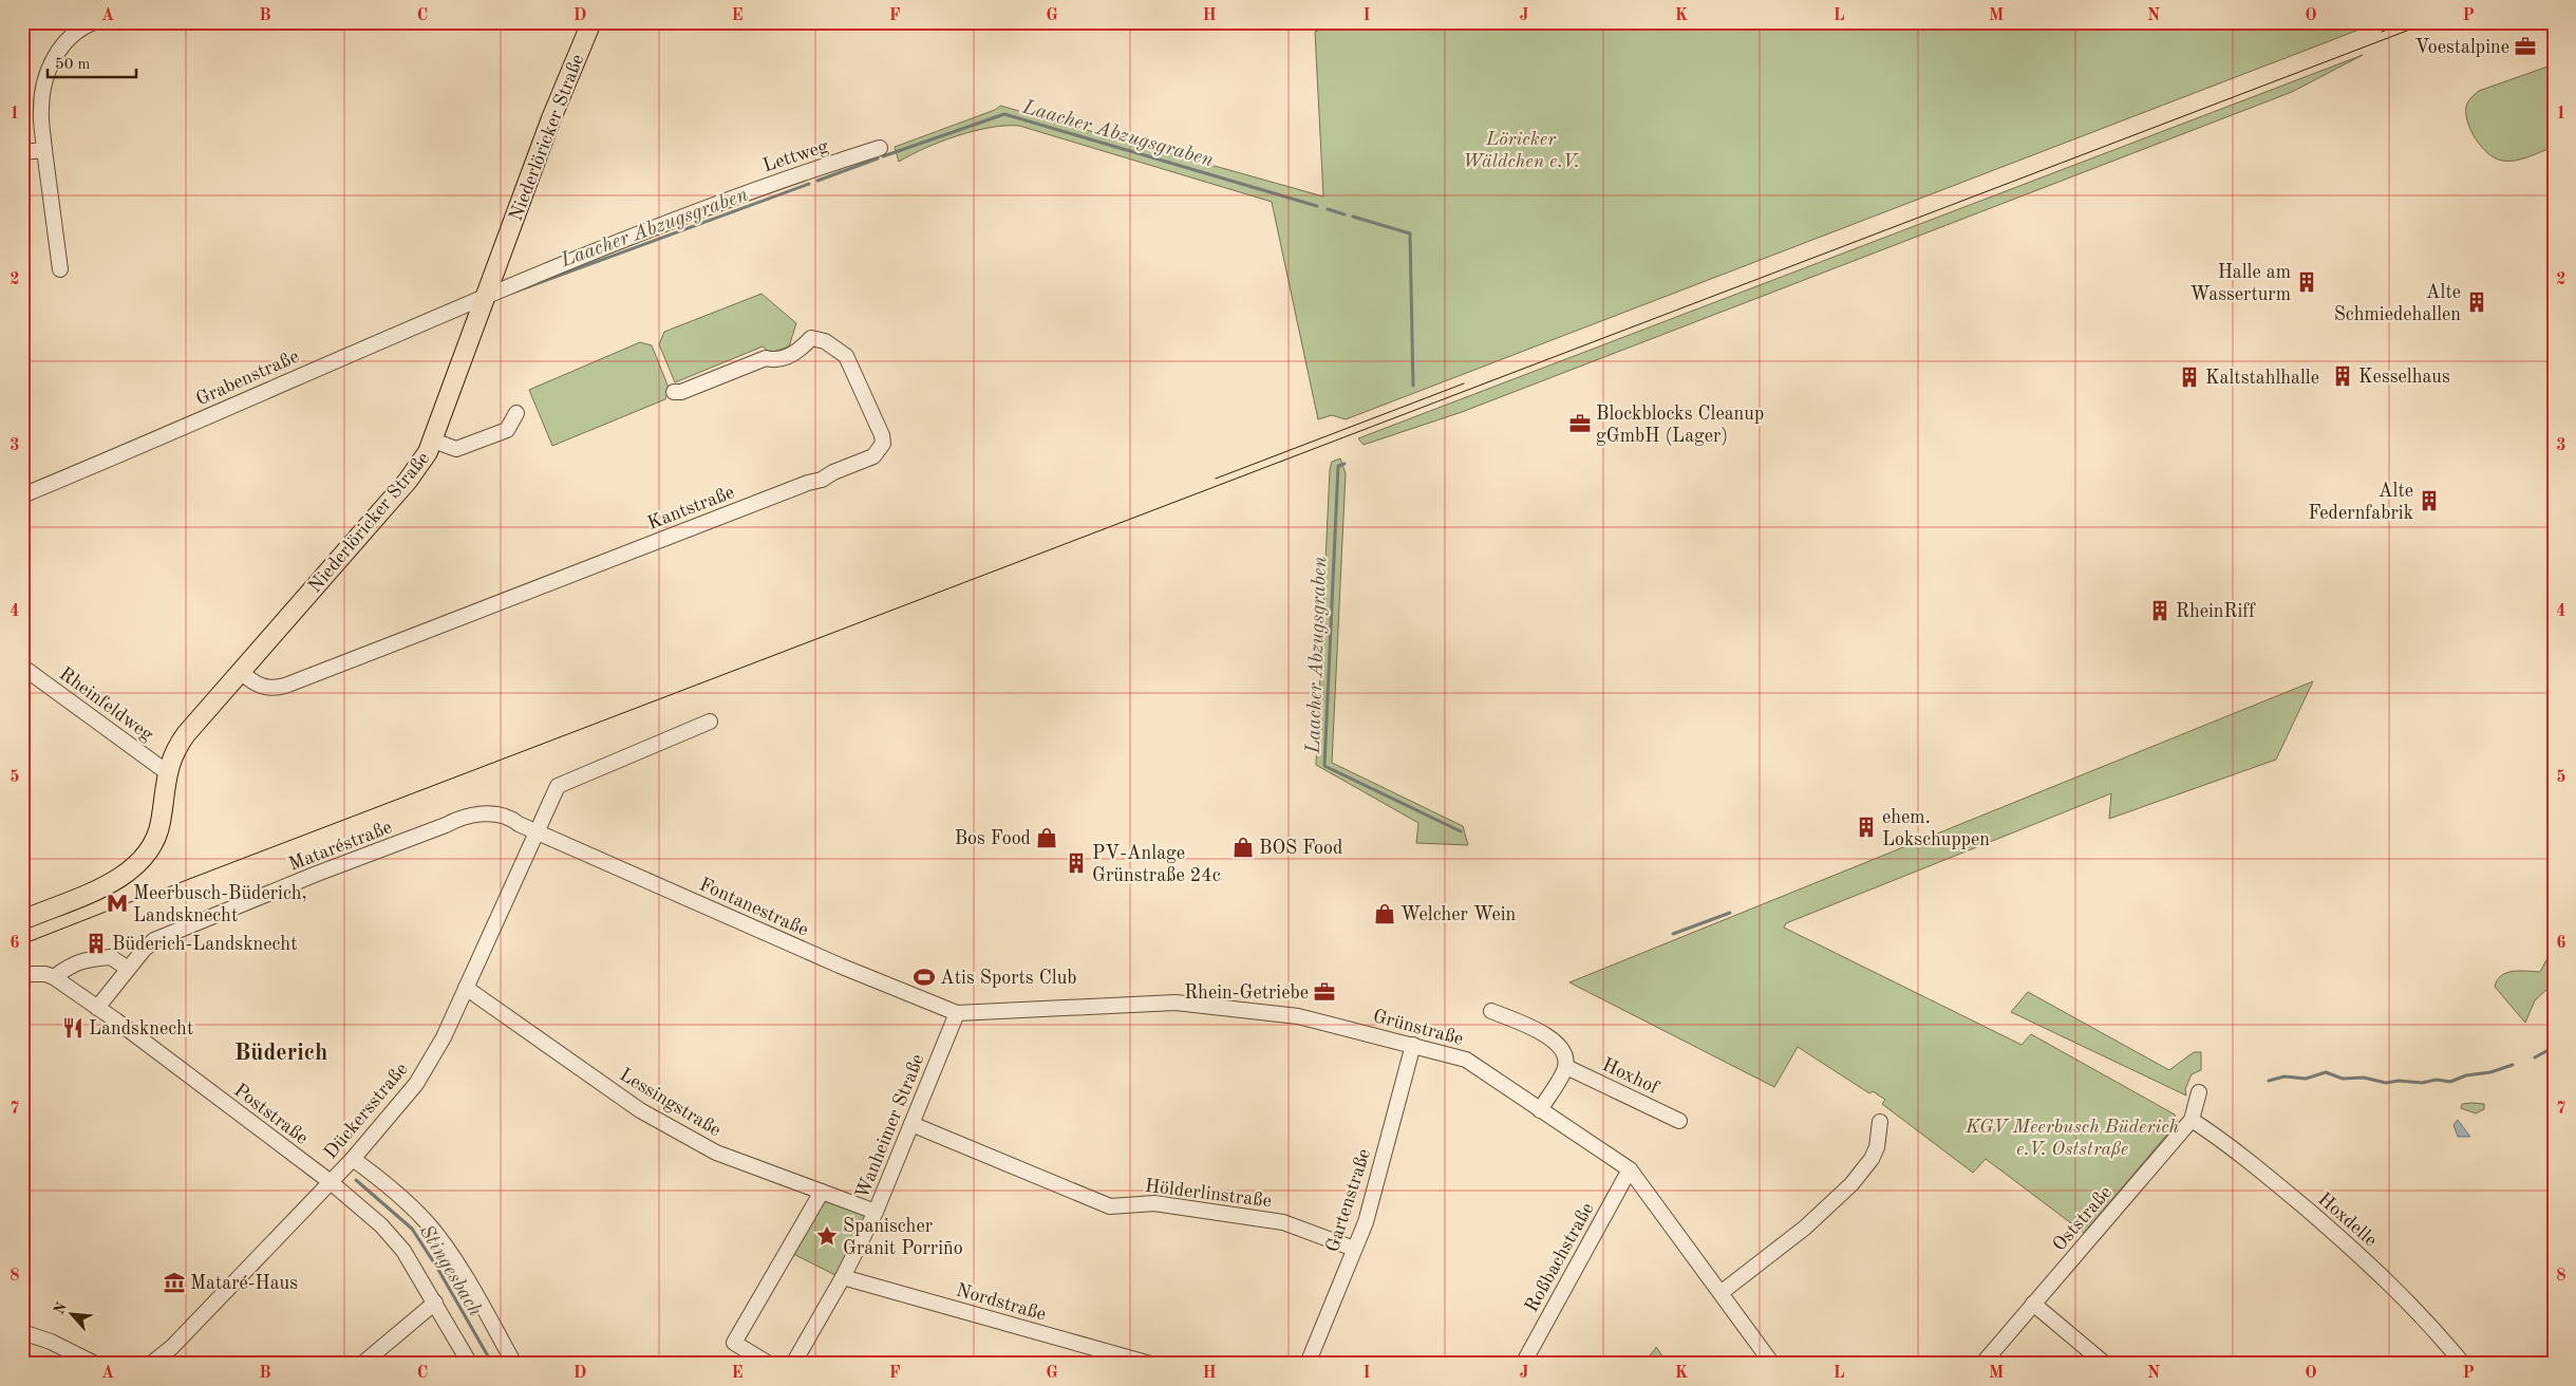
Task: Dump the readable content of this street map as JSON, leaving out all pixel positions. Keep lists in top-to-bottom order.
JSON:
{
  "streets": {
    "main road": ["Niederlöricker Straße"],
    "street": [
      "Lettweg",
      "Grabenstraße",
      "Kantstraße",
      "Rheinfeldweg",
      "Mataréstraße",
      "Fontanestraße",
      "Grünstraße",
      "Hoxhof",
      "Lessingstraße",
      "Dückersstraße",
      "Poststraße",
      "Wanheimer Straße",
      "Hölderlinstraße",
      "Gartenstraße",
      "Oststraße",
      "Hoxdelle",
      "Roßbachstraße",
      "Nordstraße"
    ]
  },
  "crossings": [
    ["Niederlöricker Straße", "Lettweg"],
    ["Niederlöricker Straße", "Grabenstraße"],
    ["Niederlöricker Straße", "Kantstraße"],
    ["Niederlöricker Straße", "Rheinfeldweg"],
    ["Lettweg", "Grabenstraße"],
    ["Mataréstraße", "Fontanestraße"],
    ["Mataréstraße", "Dückersstraße"],
    ["Mataréstraße", "Poststraße"],
    ["Fontanestraße", "Grünstraße"],
    ["Fontanestraße", "Dückersstraße"],
    ["Fontanestraße", "Wanheimer Straße"],
    ["Grünstraße", "Wanheimer Straße"],
    ["Grünstraße", "Gartenstraße"],
    ["Grünstraße", "Roßbachstraße"],
    ["Lessingstraße", "Dückersstraße"],
    ["Lessingstraße", "Wanheimer Straße"],
    ["Dückersstraße", "Poststraße"],
    ["Wanheimer Straße", "Hölderlinstraße"],
    ["Wanheimer Straße", "Nordstraße"],
    ["Hölderlinstraße", "Gartenstraße"],
    ["Oststraße", "Hoxdelle"]
  ],
  "districts": ["Büderich"],
  "water": ["Laacher Abzugsgraben", "Stingesbach"],
  "parks": ["Löricker Wäldchen e.V.", "KGV Meerbusch Büderich e.V. Oststraße"],
  "places": {
    "office": ["Voestalpine", "Blockblocks Cleanup gGmbH (Lager)", "Rhein-Getriebe"],
    "building": [
      "Halle am Wasserturm",
      "Alte Schmiedehallen",
      "Kesselhaus",
      "Kaltstahlhalle",
      "Alte Federnfabrik",
      "RheinRiff",
      "ehem. Lokschuppen",
      "PV-Anlage Grünstraße 24c",
      "Büderich-Landsknecht"
    ],
    "shop": ["Bos Food", "BOS Food", "Welcher Wein"],
    "metro station": ["Meerbusch-Büderich, Landsknecht"],
    "sports": ["Atis Sports Club"],
    "restaurant": ["Landsknecht"],
    "place": ["Spanischer Granit Porriño"],
    "museum": ["Mataré-Haus"]
  },
  "scale_bar": "50 m",
  "north": "top left",
  "grid": {
    "columns": [
      "A",
      "B",
      "C",
      "D",
      "E",
      "F",
      "G",
      "H",
      "I",
      "J",
      "K",
      "L",
      "M",
      "N",
      "O",
      "P"
    ],
    "rows": [
      "1",
      "2",
      "3",
      "4",
      "5",
      "6",
      "7",
      "8"
    ]
  }
}
